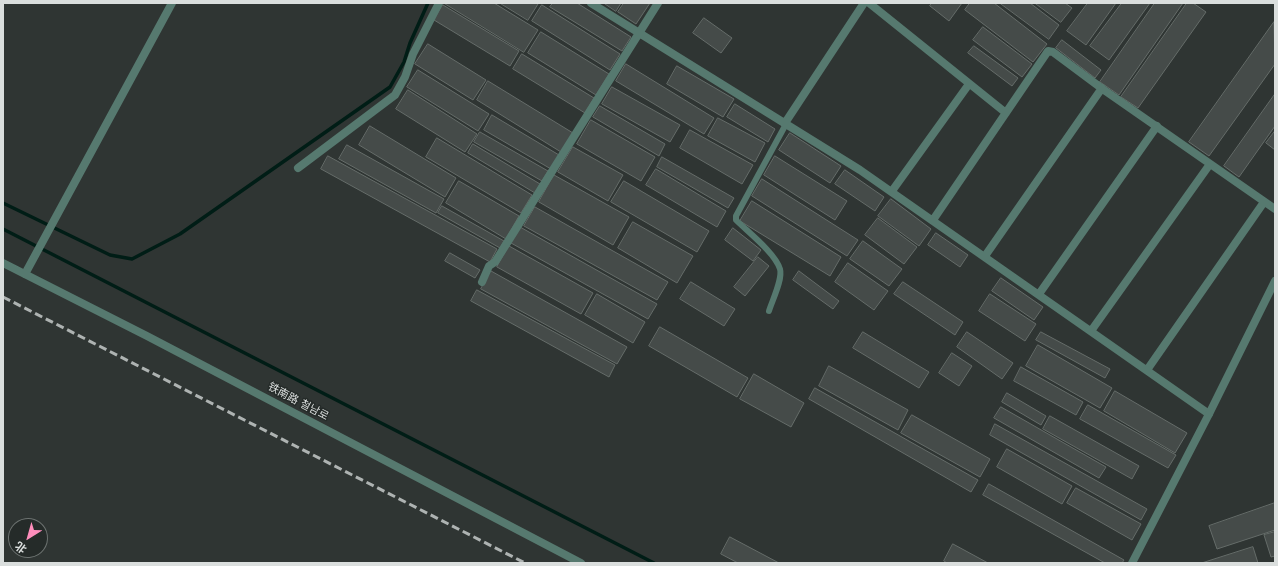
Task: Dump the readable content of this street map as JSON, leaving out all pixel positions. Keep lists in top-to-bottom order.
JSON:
{
  "streets": {
    "street": ["铁南路 철남로"]
  },
  "north": "bottom left"
}
